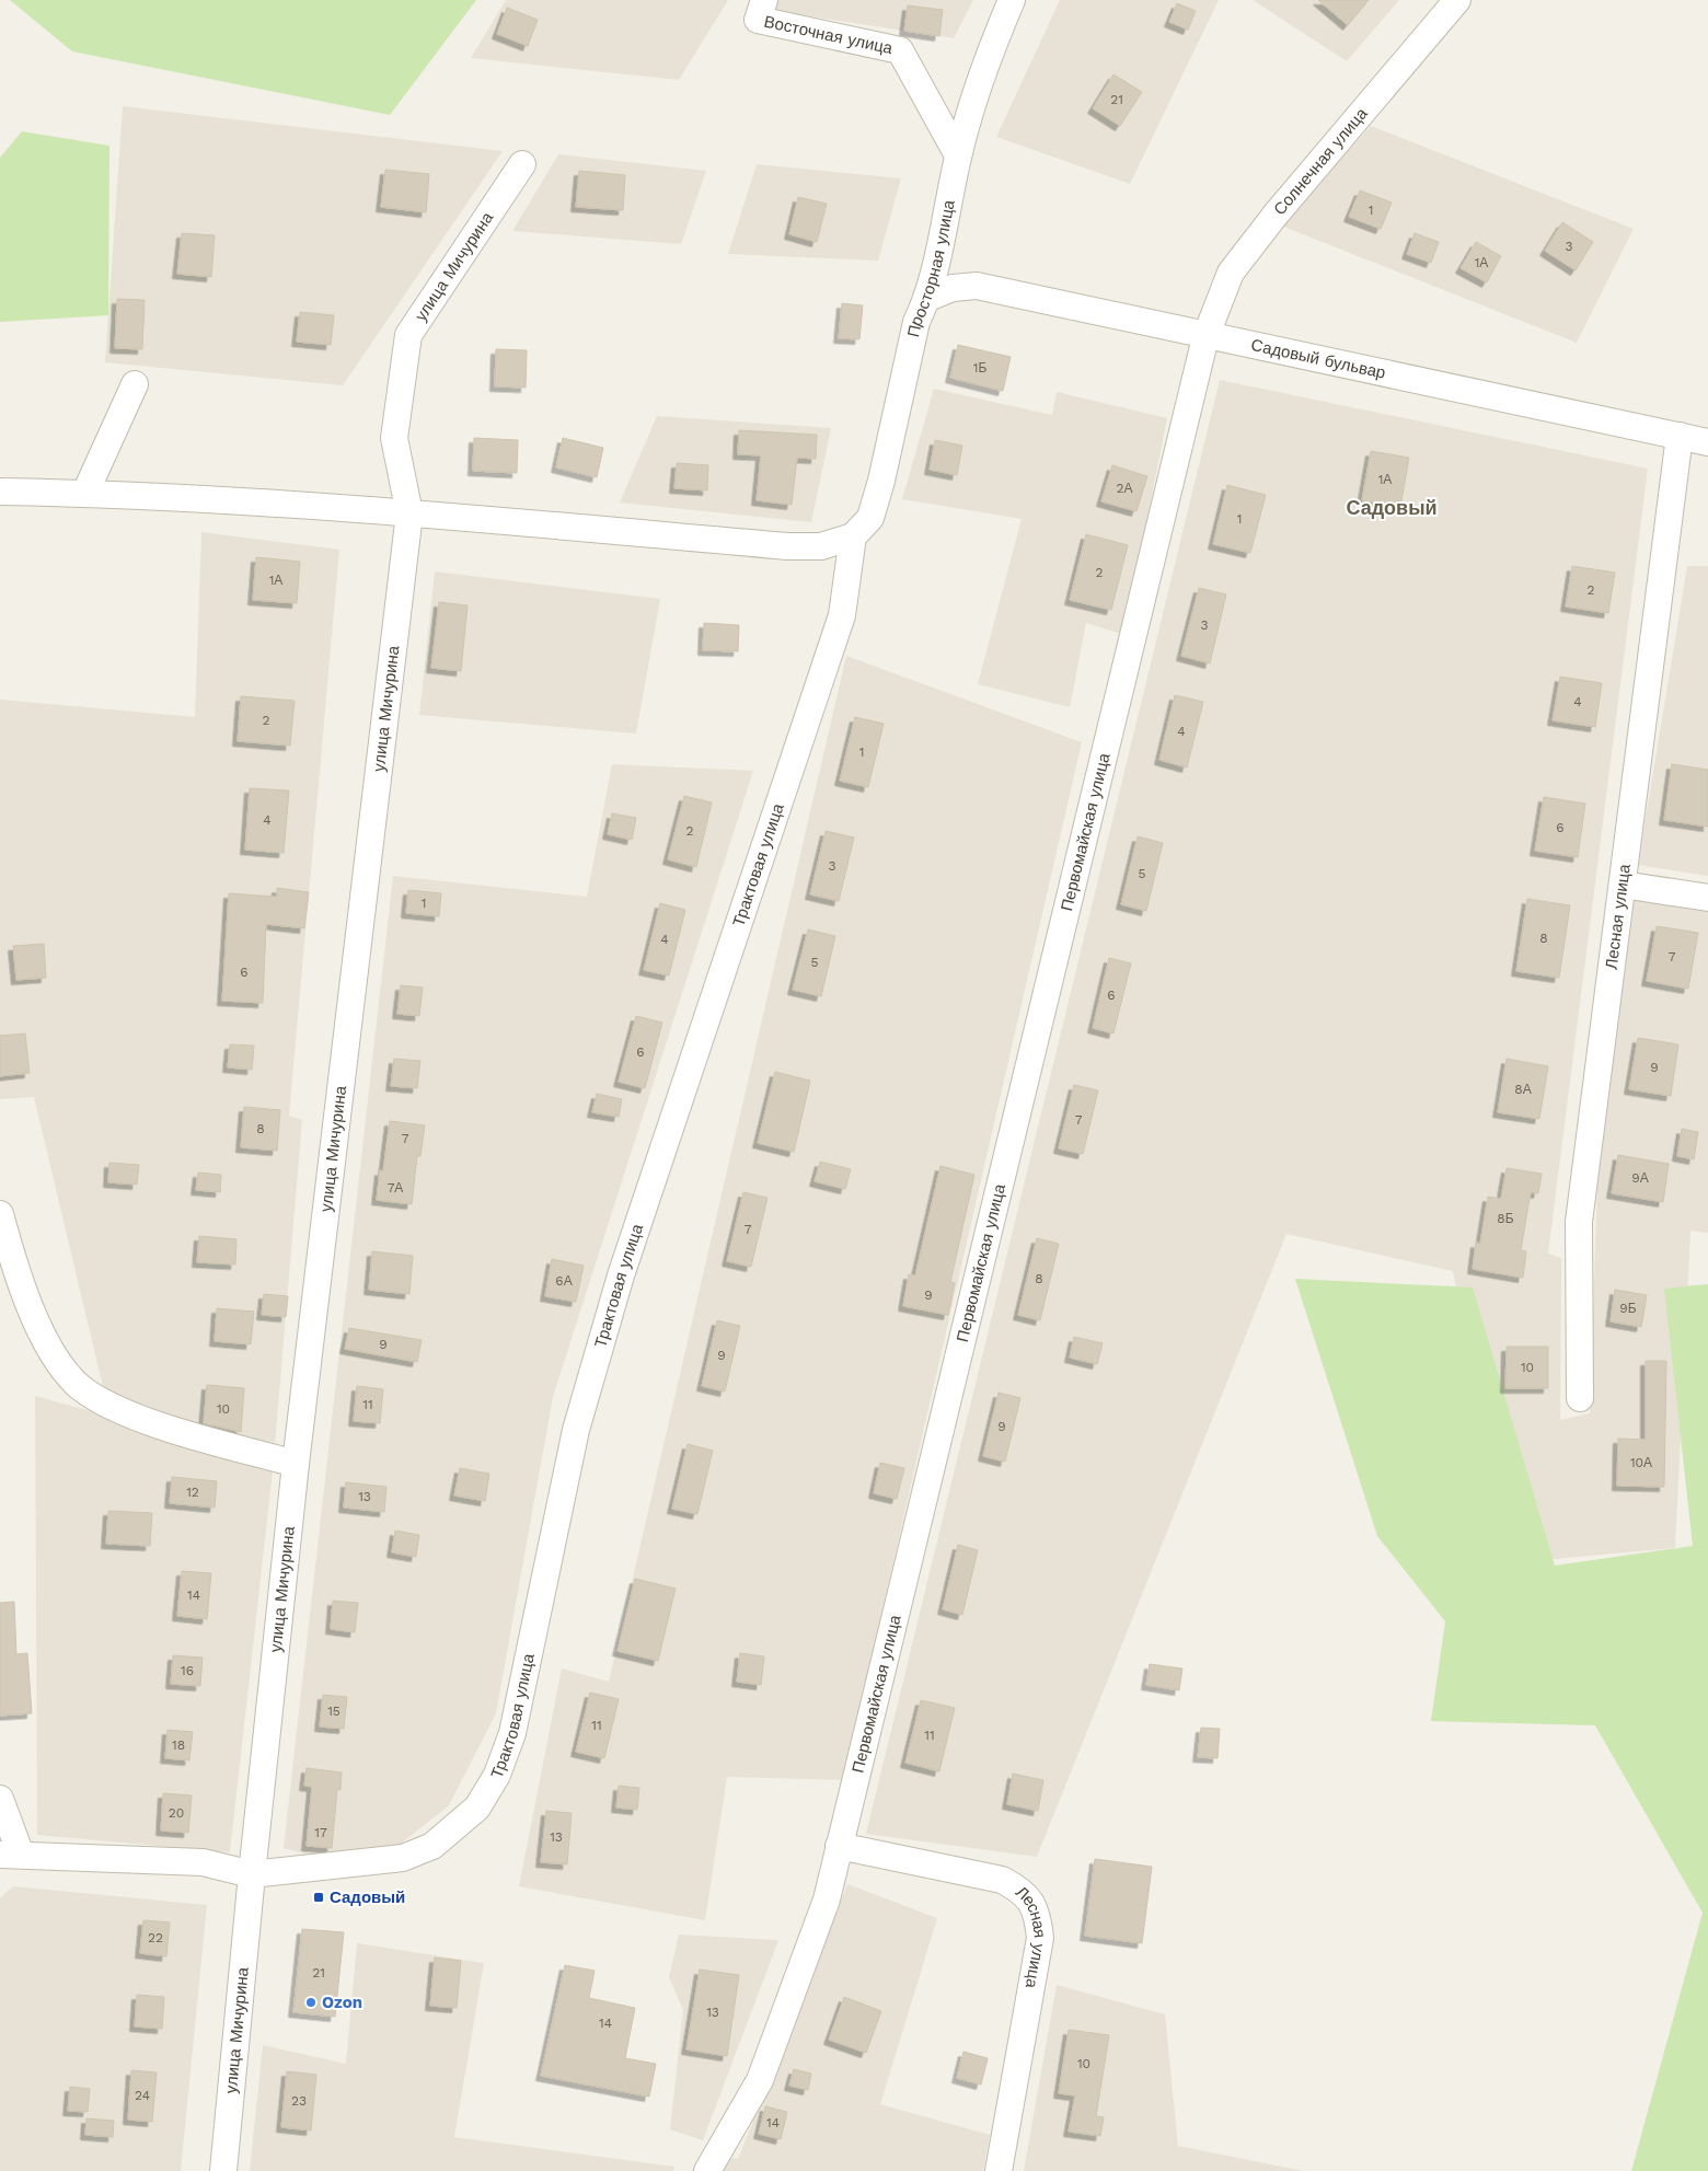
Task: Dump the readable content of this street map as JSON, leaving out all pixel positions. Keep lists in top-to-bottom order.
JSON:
{
  "streets": {
    "street": [
      "Восточная улица",
      "Солнечная улица",
      "улица Мичурина",
      "Просторная улица",
      "Садовый бульвар",
      "Первомайская улица",
      "Трактовая улица",
      "Лесная улица"
    ]
  },
  "crossings": [
    ["Восточная улица", "Просторная улица"],
    ["Солнечная улица", "Садовый бульвар"],
    ["Солнечная улица", "Первомайская улица"],
    ["улица Мичурина", "Трактовая улица"],
    ["Просторная улица", "Садовый бульвар"],
    ["Просторная улица", "Трактовая улица"],
    ["Садовый бульвар", "Первомайская улица"],
    ["Садовый бульвар", "Лесная улица"],
    ["Первомайская улица", "Лесная улица"]
  ],
  "districts": ["Садовый"],
  "places": {
    "transit": ["Садовый"],
    "other": ["Ozon"]
  },
  "house_numbers": [
    "21",
    "1",
    "3",
    "1А",
    "1Б",
    "1А",
    "2А",
    "1",
    "2",
    "1А",
    "2",
    "3",
    "4",
    "2",
    "4",
    "1",
    "4",
    "6",
    "2",
    "3",
    "5",
    "1",
    "8",
    "4",
    "7",
    "5",
    "6",
    "6",
    "6",
    "9",
    "8А",
    "7",
    "8",
    "7",
    "9А",
    "7А",
    "8Б",
    "7",
    "8",
    "6А",
    "9",
    "9Б",
    "9",
    "9",
    "10",
    "11",
    "10",
    "9",
    "10А",
    "12",
    "13",
    "14",
    "16",
    "15",
    "11",
    "11",
    "18",
    "20",
    "17",
    "13",
    "22",
    "21",
    "13",
    "14",
    "10",
    "24",
    "23",
    "14"
  ]
}
